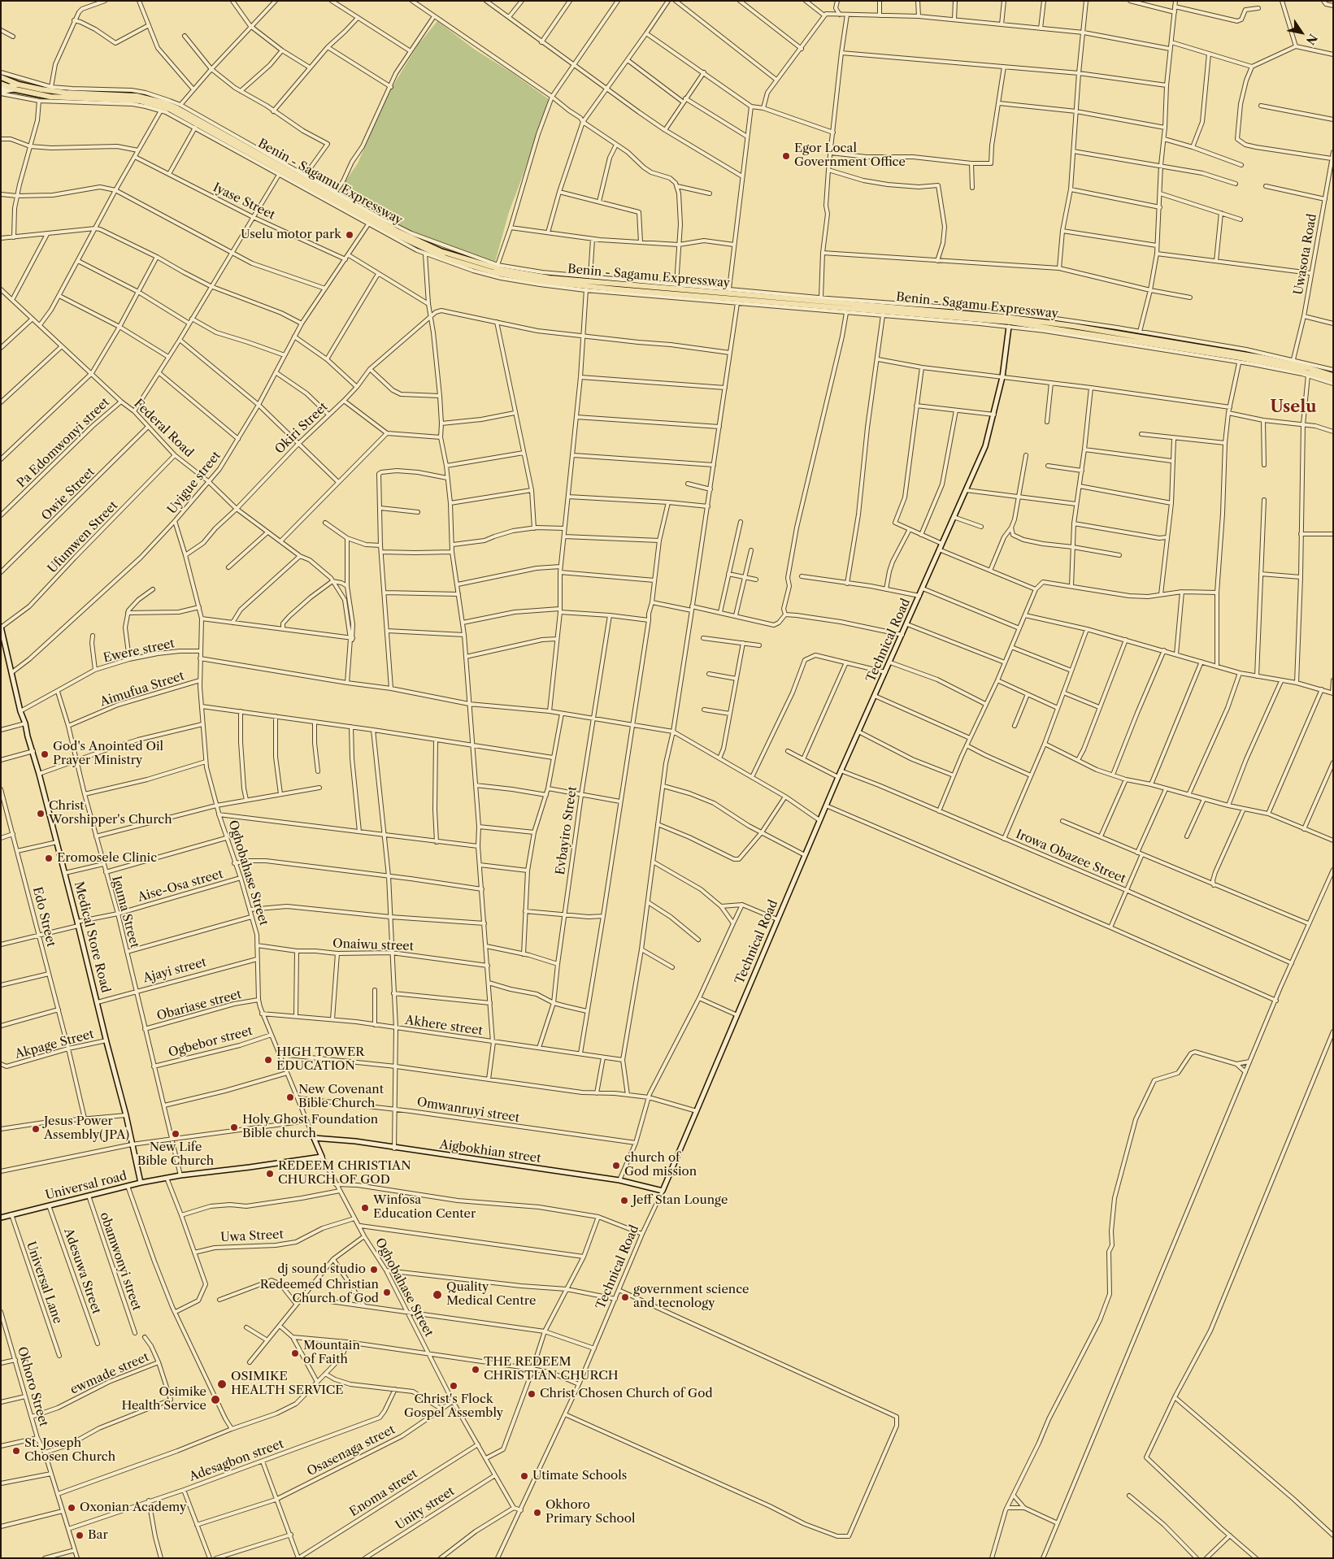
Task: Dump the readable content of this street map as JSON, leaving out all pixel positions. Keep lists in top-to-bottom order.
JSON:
{
  "streets": {
    "highway": ["Benin - Sagamu Expressway"],
    "street": [
      "Iyase Street",
      "Uwasota Road",
      "Federal Road",
      "Okiri Street",
      "Pa Edomwonyi street",
      "Uyigue street",
      "Owie Street",
      "Ufumwen Street",
      "Technical Road",
      "Ewere street",
      "Aimufua Street",
      "Evbayiro Street",
      "Irowa Obazee Street",
      "Oghobahase Street",
      "Aise-Osa street",
      "Iguma Street",
      "Edo Street",
      "Medical Store Road",
      "Onaiwu street",
      "Ajayi street",
      "Obariase street",
      "Akhere street",
      "Ogbebor street",
      "Akpage Street",
      "Omwanruyi street",
      "Aigbokhian street",
      "Universal road",
      "Uwa Street",
      "obamwonyi street",
      "Adesuwa Street",
      "Universal Lane",
      "ewmade street",
      "Okhoro Street",
      "Osasenaga street",
      "Adesagbon street",
      "Enoma street",
      "Unity street"
    ]
  },
  "crossings": [
    ["Iyase Street", "Uyigue street"],
    ["Federal Road", "Okiri Street"],
    ["Federal Road", "Pa Edomwonyi street"],
    ["Federal Road", "Uyigue street"],
    ["Federal Road", "Owie Street"],
    ["Federal Road", "Ufumwen Street"],
    ["Okiri Street", "Oghobahase Street"],
    ["Uyigue street", "Oghobahase Street"],
    ["Uyigue street", "Medical Store Road"],
    ["Ufumwen Street", "Medical Store Road"],
    ["Technical Road", "Irowa Obazee Street"],
    ["Technical Road", "Aigbokhian street"],
    ["Ewere street", "Oghobahase Street"],
    ["Ewere street", "Iguma Street"],
    ["Ewere street", "Medical Store Road"],
    ["Aimufua Street", "Oghobahase Street"],
    ["Aimufua Street", "Iguma Street"],
    ["Evbayiro Street", "Akhere street"],
    ["Oghobahase Street", "Aise-Osa street"],
    ["Oghobahase Street", "Onaiwu street"],
    ["Oghobahase Street", "Ajayi street"],
    ["Oghobahase Street", "Obariase street"],
    ["Oghobahase Street", "Akhere street"],
    ["Oghobahase Street", "Ogbebor street"],
    ["Oghobahase Street", "Omwanruyi street"],
    ["Oghobahase Street", "Aigbokhian street"],
    ["Oghobahase Street", "Universal road"],
    ["Oghobahase Street", "Uwa Street"],
    ["Oghobahase Street", "Osasenaga street"],
    ["Oghobahase Street", "Enoma street"],
    ["Oghobahase Street", "Unity street"],
    ["Aise-Osa street", "Iguma Street"],
    ["Aise-Osa street", "Edo Street"],
    ["Aise-Osa street", "Medical Store Road"],
    ["Iguma Street", "Ajayi street"],
    ["Iguma Street", "Obariase street"],
    ["Iguma Street", "Ogbebor street"],
    ["Iguma Street", "Universal road"],
    ["Edo Street", "Akpage Street"],
    ["Medical Store Road", "Ajayi street"],
    ["Medical Store Road", "Akpage Street"],
    ["Medical Store Road", "Universal road"],
    ["Universal road", "obamwonyi street"],
    ["Universal road", "Adesuwa Street"],
    ["Universal road", "Universal Lane"],
    ["ewmade street", "Okhoro Street"],
    ["Okhoro Street", "Adesagbon street"]
  ],
  "districts": ["Uselu"],
  "places": [
    "Egor Local Government Office",
    "Uselu motor park",
    "God's Anointed Oil Prayer Ministry",
    "Christ Worshipper's Church",
    "Eromosele Clinic",
    "HIGH TOWER EDUCATION",
    "New Covenant Bible Church",
    "Holy Ghost Foundation Bible church",
    "Jesus Power Assembly(JPA)",
    "New Life Bible Church",
    "church of God mission",
    "REDEEM CHRISTIAN CHURCH OF GOD",
    "Jeff Stan Lounge",
    "Winfosa Education Center",
    "dj sound studio",
    "Redeemed Christian Church of God",
    "Quality Medical Centre",
    "government science and tecnology",
    "Mountain of Faith",
    "THE REDEEM CHRISTIAN CHURCH",
    "OSIMIKE HEALTH SERVICE",
    "Christ's Flock Gospel Assembly",
    "Christ Chosen Church of God",
    "Osimike Health Service",
    "St. Joseph Chosen Church",
    "Utimate Schools",
    "Oxonian Academy",
    "Okhoro Primary School",
    "Bar"
  ],
  "north": "bottom right"
}
